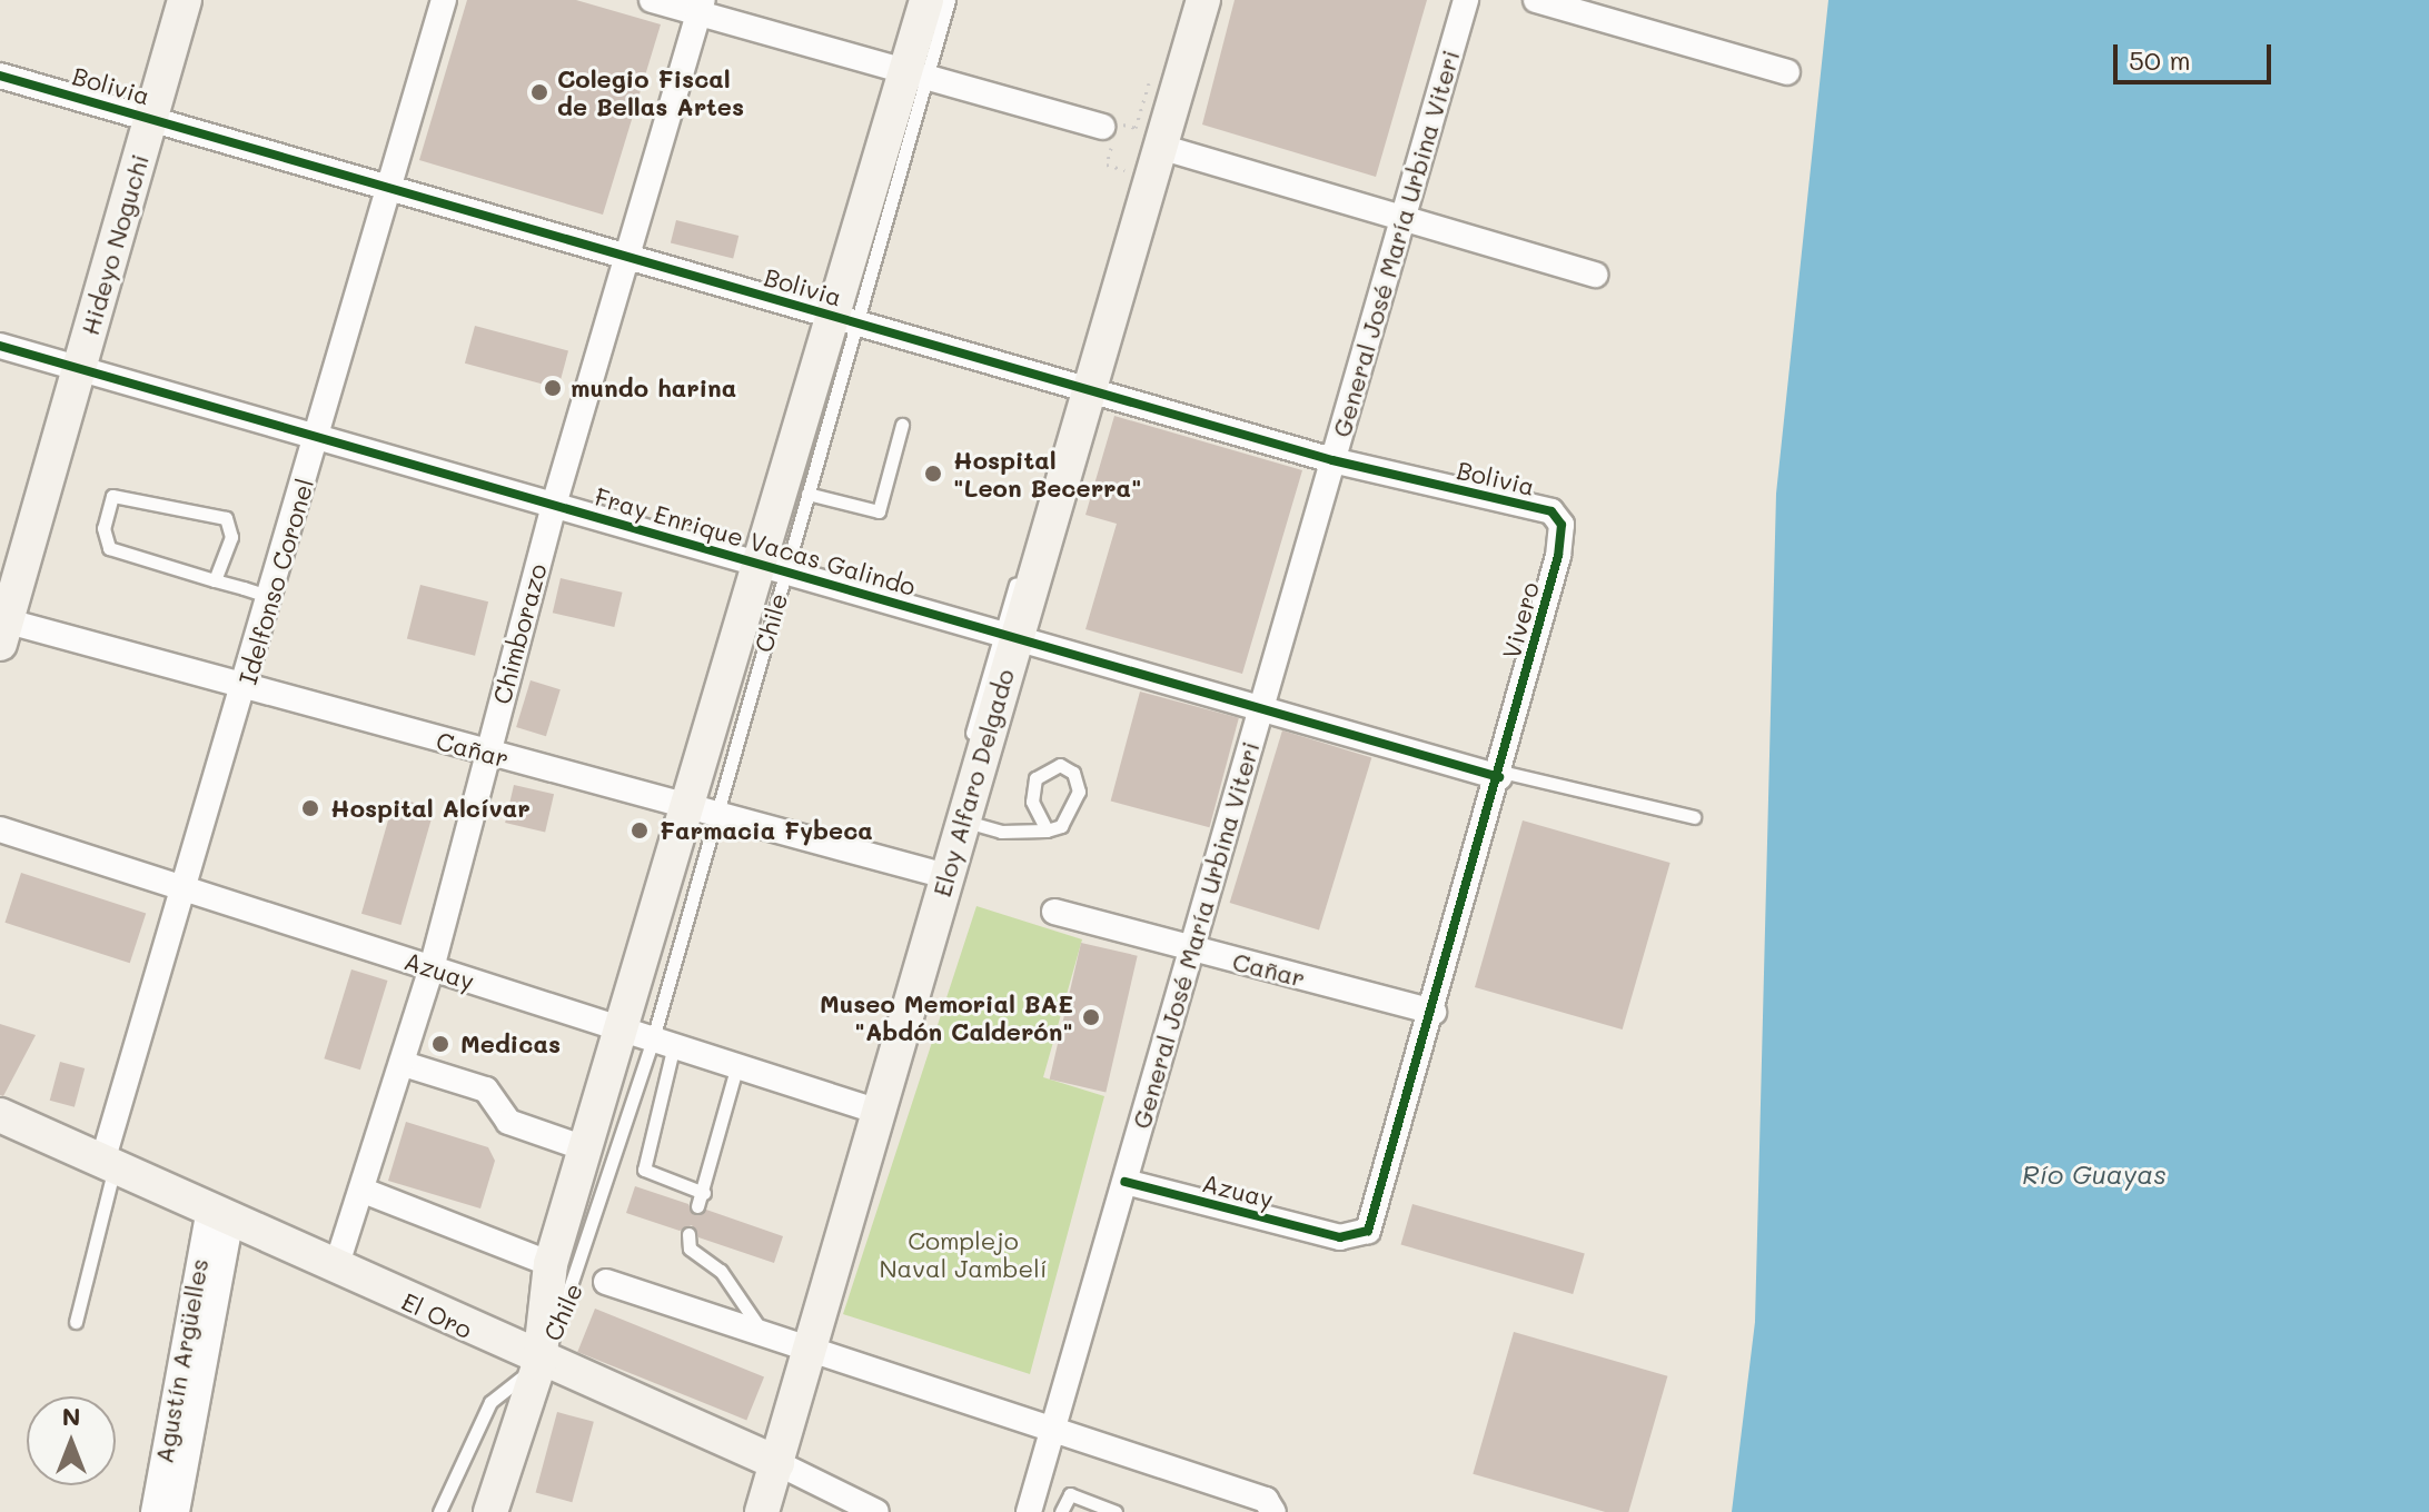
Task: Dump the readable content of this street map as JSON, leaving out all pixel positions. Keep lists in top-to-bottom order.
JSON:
{
  "streets": {
    "main road": [
      "Hideyo Noguchi",
      "Chile",
      "Eloy Alfaro Delgado",
      "El Oro"
    ],
    "street": [
      "Bolivia",
      "General José María Urbina Viteri",
      "Fray Enrique Vacas Galindo",
      "Idelfonso Coronel",
      "Vivero",
      "Chimborazo",
      "Cañar",
      "Azuay",
      "Agustín Argüelles"
    ]
  },
  "crossings": [
    ["Bolivia", "General José María Urbina Viteri"],
    ["Bolivia", "Hideyo Noguchi"],
    ["Bolivia", "Idelfonso Coronel"],
    ["Bolivia", "Vivero"],
    ["Bolivia", "Chile"],
    ["Bolivia", "Chimborazo"],
    ["Bolivia", "Eloy Alfaro Delgado"],
    ["General José María Urbina Viteri", "Fray Enrique Vacas Galindo"],
    ["General José María Urbina Viteri", "Cañar"],
    ["General José María Urbina Viteri", "Azuay"],
    ["Hideyo Noguchi", "Fray Enrique Vacas Galindo"],
    ["Hideyo Noguchi", "Cañar"],
    ["Fray Enrique Vacas Galindo", "Idelfonso Coronel"],
    ["Fray Enrique Vacas Galindo", "Vivero"],
    ["Fray Enrique Vacas Galindo", "Chile"],
    ["Fray Enrique Vacas Galindo", "Chimborazo"],
    ["Fray Enrique Vacas Galindo", "Eloy Alfaro Delgado"],
    ["Idelfonso Coronel", "Cañar"],
    ["Idelfonso Coronel", "Azuay"],
    ["Idelfonso Coronel", "El Oro"],
    ["Vivero", "Cañar"],
    ["Vivero", "Azuay"],
    ["Chile", "Cañar"],
    ["Chile", "Azuay"],
    ["Chile", "El Oro"],
    ["Chimborazo", "Cañar"],
    ["Chimborazo", "Azuay"],
    ["Chimborazo", "El Oro"],
    ["Cañar", "Eloy Alfaro Delgado"],
    ["Eloy Alfaro Delgado", "Azuay"],
    ["Eloy Alfaro Delgado", "El Oro"],
    ["El Oro", "Agustín Argüelles"]
  ],
  "water": ["Río Guayas"],
  "parks": ["Complejo Naval Jambelí"],
  "places": [
    "Colegio Fiscal de Bellas Artes",
    "mundo harina",
    "Hospital \"Leon Becerra\"",
    "Hospital Alcívar",
    "Farmacia Fybeca",
    "Museo Memorial BAE \"Abdón Calderón\"",
    "Medicas"
  ],
  "scale_bar": "50 m",
  "north": "top"
}
